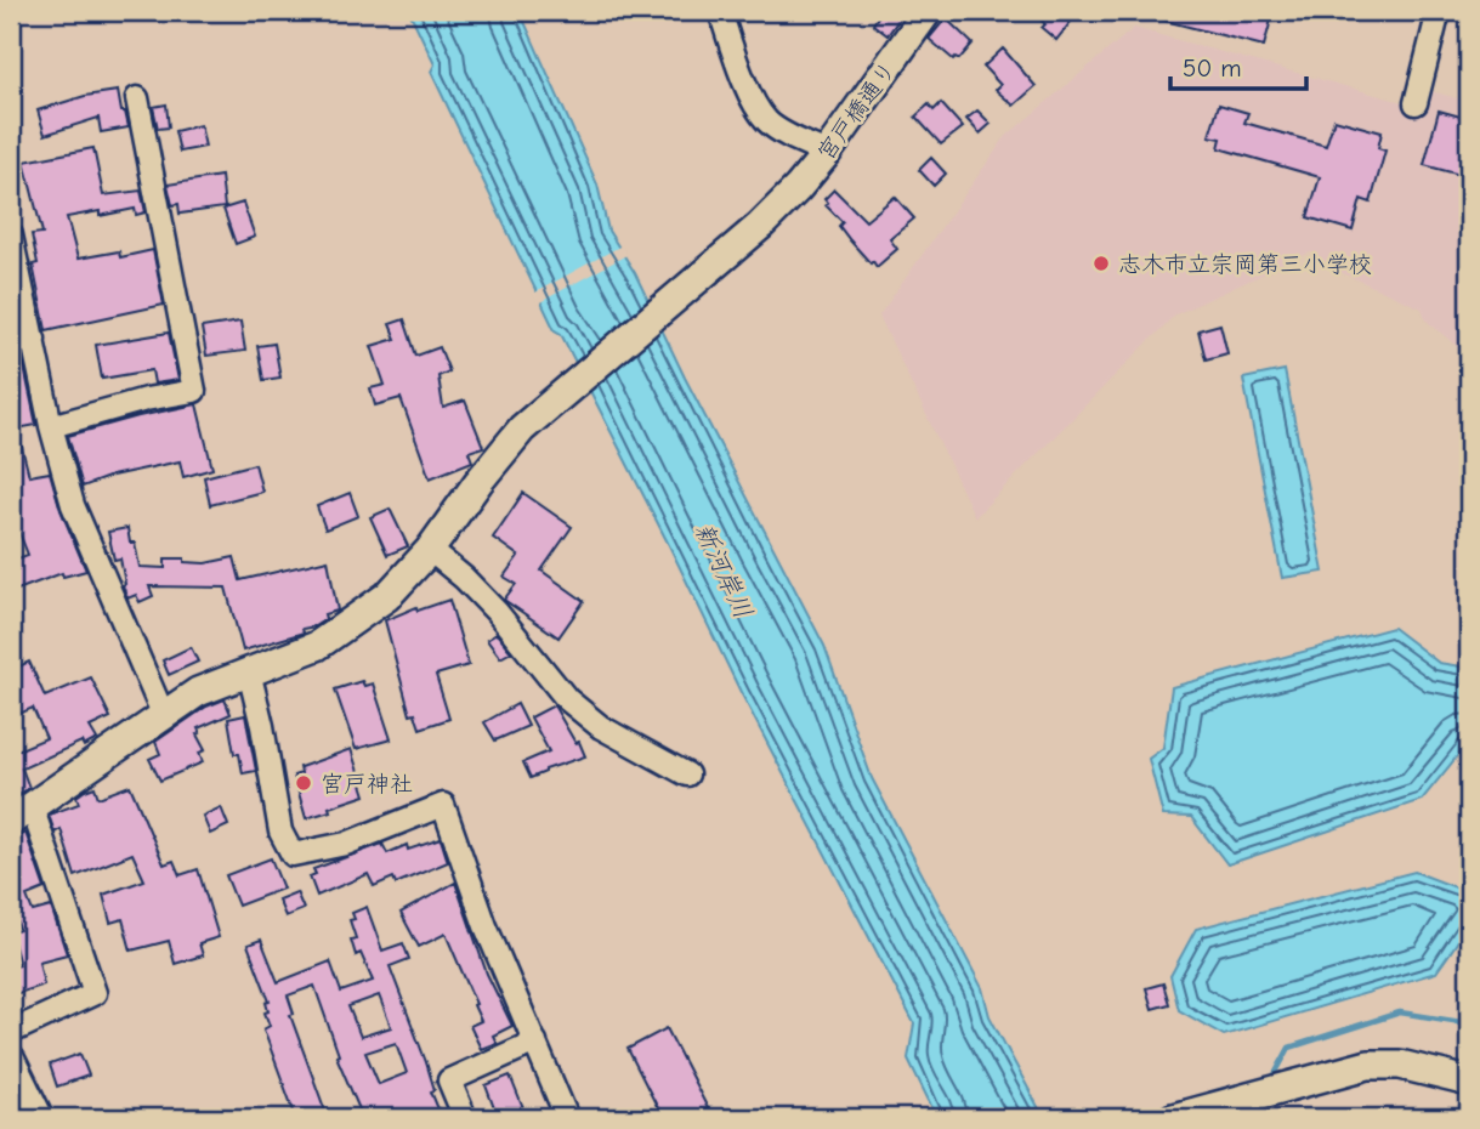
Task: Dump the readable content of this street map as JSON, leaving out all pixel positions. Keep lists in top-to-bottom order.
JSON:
{
  "streets": {
    "street": ["宮戸橋通り"]
  },
  "water": ["新河岸川"],
  "places": ["志木市立宗岡第三小学校", "宮戸神社"],
  "scale_bar": "50 m"
}
